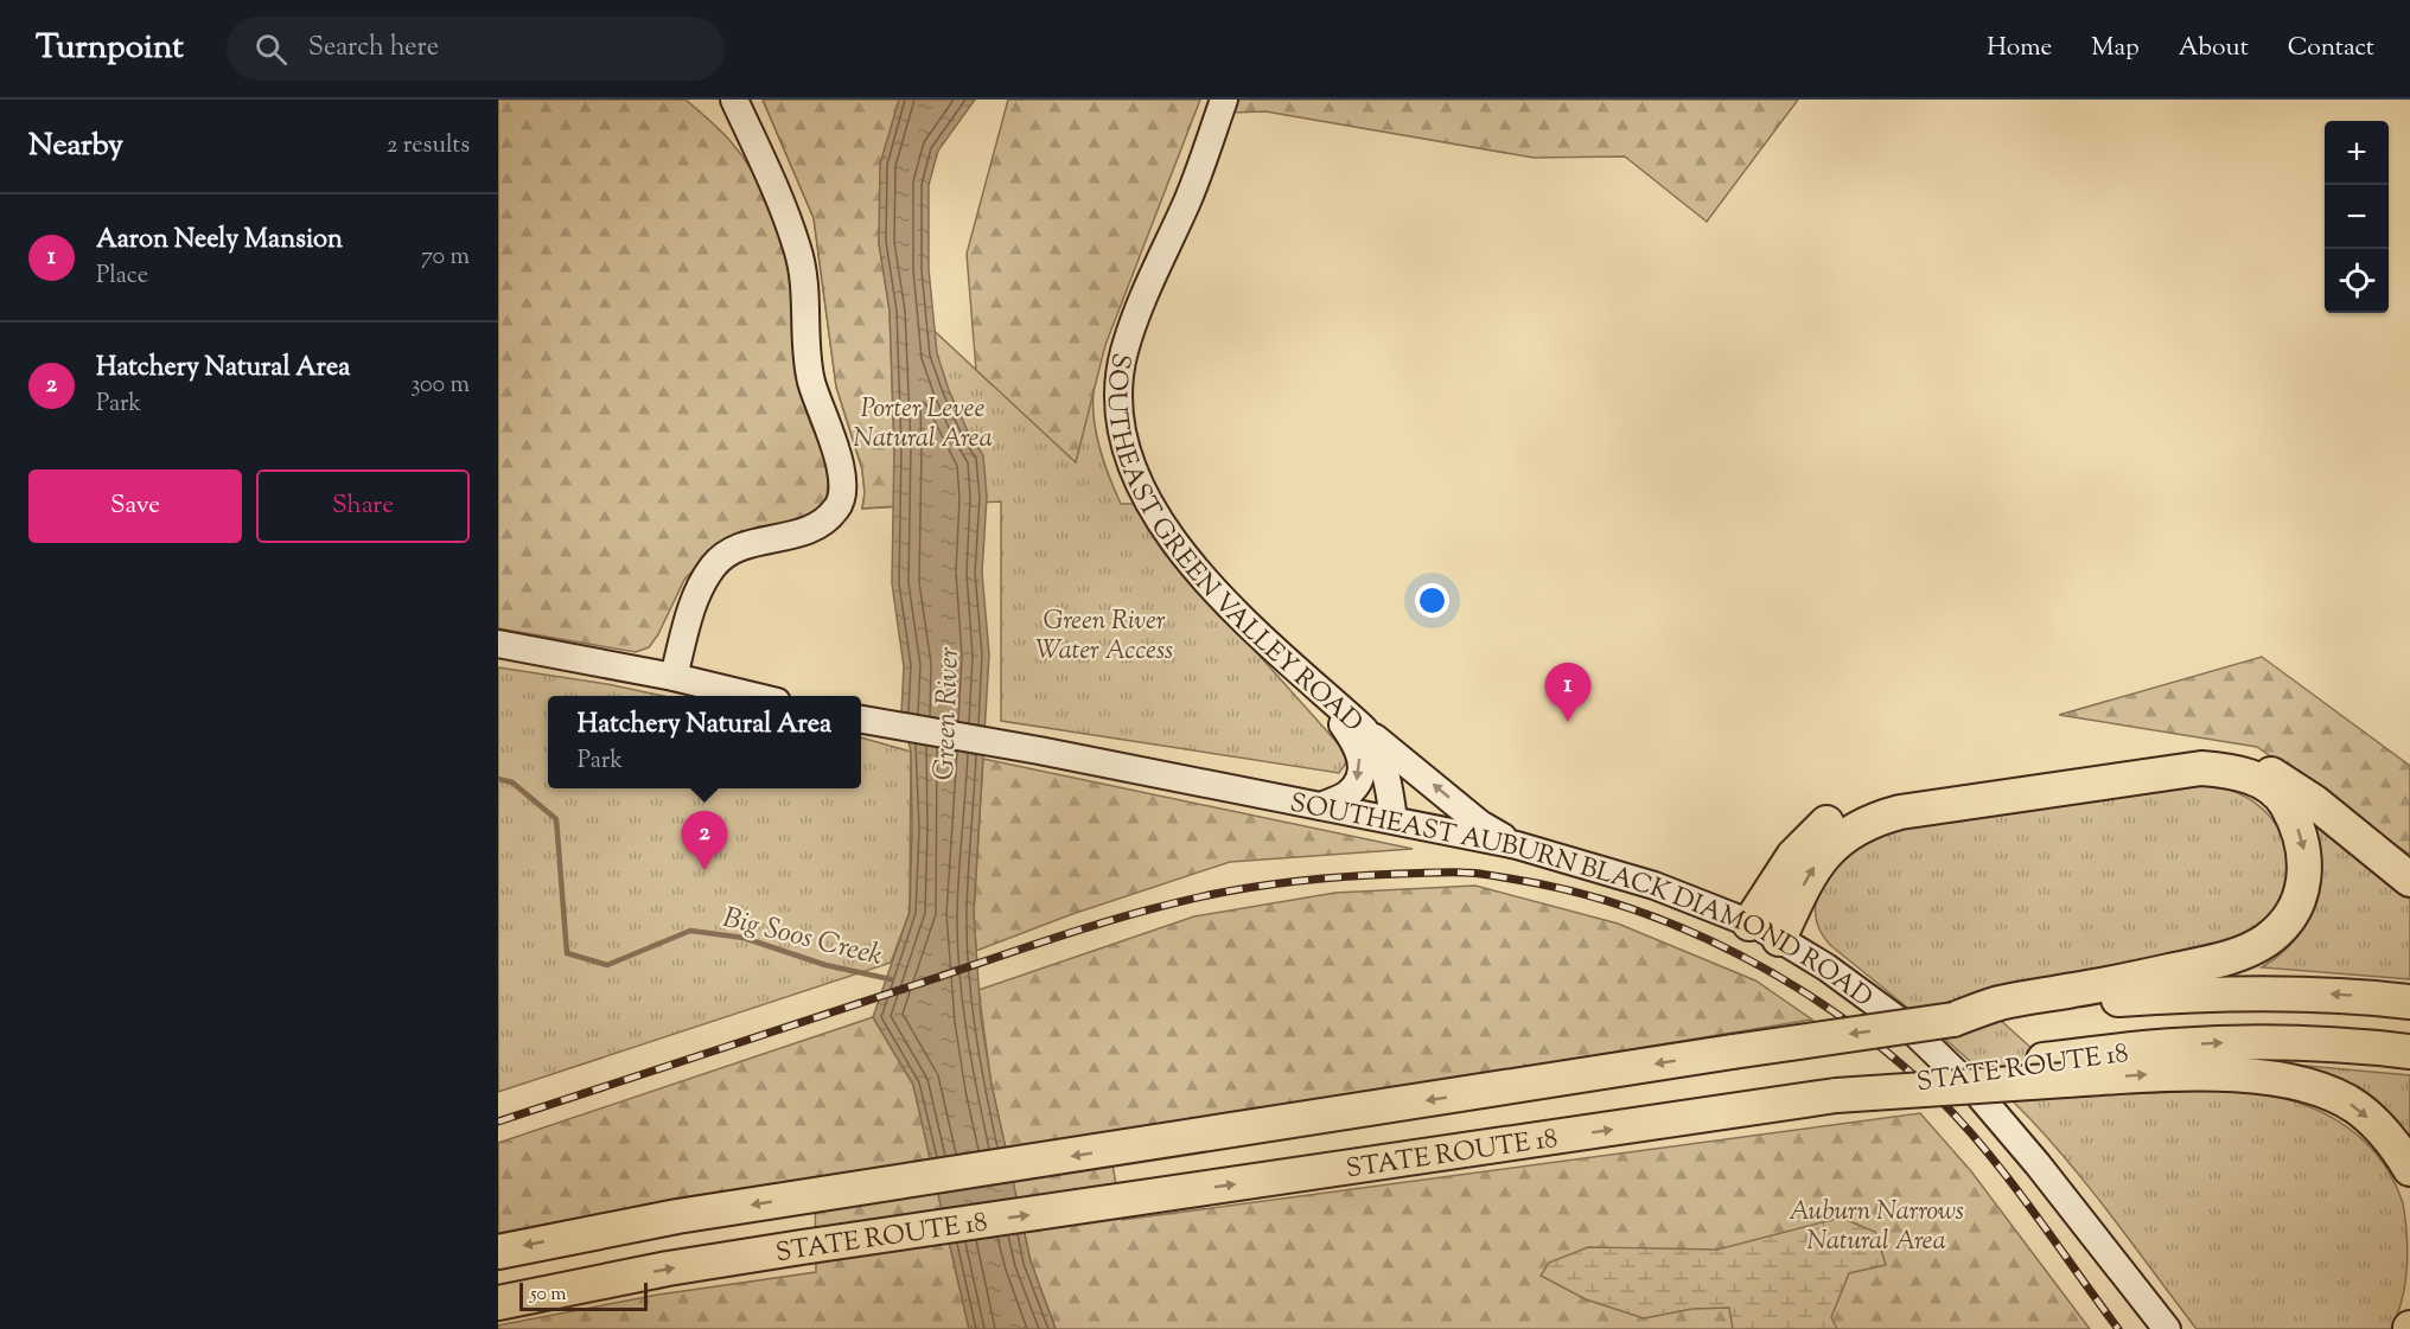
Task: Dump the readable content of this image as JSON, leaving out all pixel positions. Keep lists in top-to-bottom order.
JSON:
{
  "streets": {
    "highway": ["STATE ROUTE 18"],
    "street": ["SOUTHEAST GREEN VALLEY ROAD", "SOUTHEAST AUBURN BLACK DIAMOND ROAD"]
  },
  "crossings": [
    ["SOUTHEAST GREEN VALLEY ROAD", "SOUTHEAST AUBURN BLACK DIAMOND ROAD"]
  ],
  "water": ["Green River", "Big Soos Creek"],
  "parks": ["Porter Levee Natural Area", "Green River Water Access", "Auburn Narrows Natural Area"],
  "scale_bar": "50 m",
  "page": {
    "header": "Turnpoint",
    "search": "Search here",
    "nav": [
      "Home",
      "Map",
      "About",
      "Contact"
    ],
    "heading": ["Nearby", "2 results"],
    "map_buttons": ["+", "−"],
    "list": [
      {
        "mark": "1",
        "name": "Aaron Neely Mansion",
        "note": "Place",
        "value": "70 m"
      },
      {
        "mark": "2",
        "name": "Hatchery Natural Area",
        "note": "Park",
        "value": "300 m"
      }
    ],
    "buttons": ["Save", "Share"],
    "pins": ["1", "2"],
    "popup": ["Hatchery Natural Area", "Park"],
    "scale": "50 m"
  }
}
